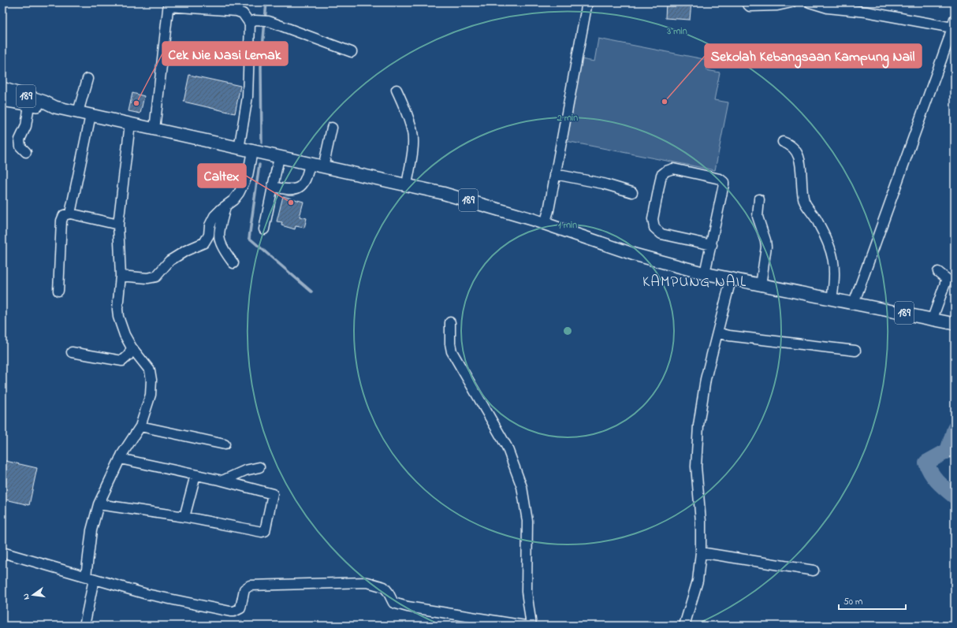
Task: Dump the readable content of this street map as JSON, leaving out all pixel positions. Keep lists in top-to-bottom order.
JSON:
{
  "streets": {
    "main road": ["189"]
  },
  "districts": ["KAMPUNG NAIL"],
  "places": ["Sekolah Kebangsaan Kampung Nail", "Cek Nie Nasi Lemak", "Caltex"],
  "scale_bar": "50 m",
  "north": "left",
  "rings": ["3 min", "2 min", "1 min"]
}
